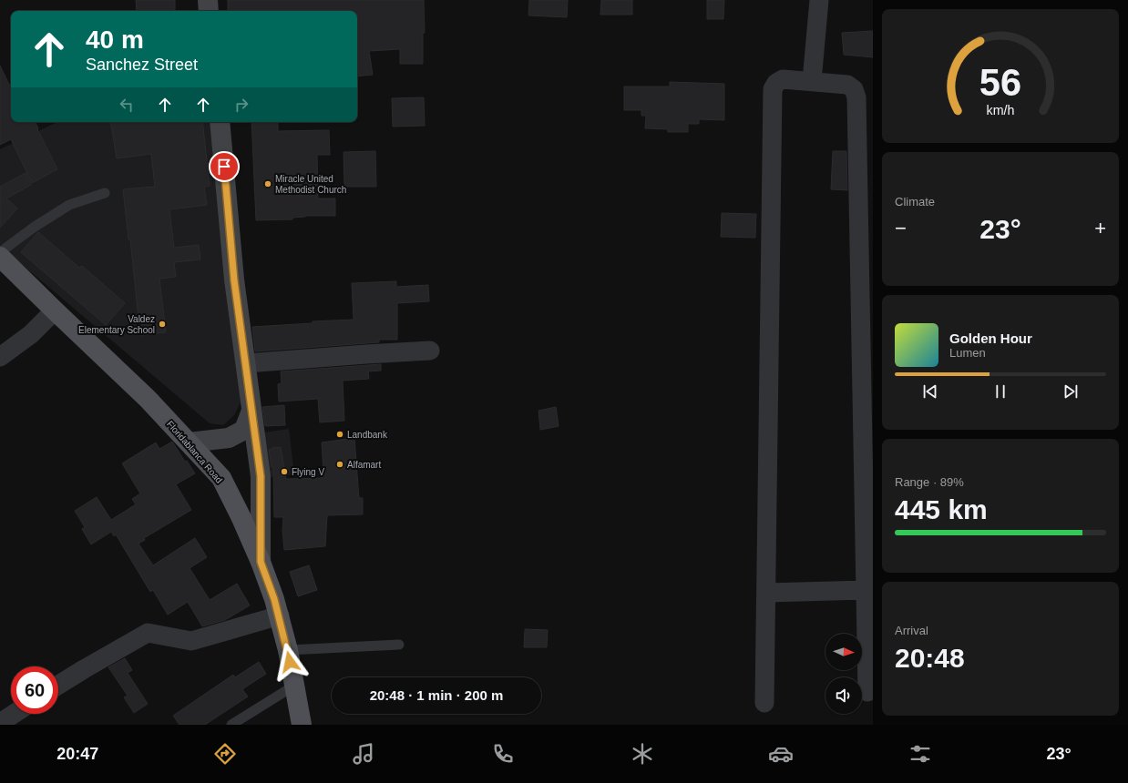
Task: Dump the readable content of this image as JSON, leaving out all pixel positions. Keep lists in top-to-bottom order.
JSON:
{
  "streets": {
    "main road": ["Floridablanca Road"]
  },
  "places": [
    "Miracle United Methodist Church",
    "Valdez Elementary School",
    "Landbank",
    "Alfamart",
    "Flying V"
  ],
  "north": "right",
  "page": {
    "turn": ["40 m", "Sanchez Street"],
    "tile": [
      "Climate",
      ["Range · 89%", "445 km"],
      ["Arrival", "20:48"]
    ],
    "heat": ["−", "23°", "+"],
    "song": ["Golden Hour", "Lumen"],
    "limit": "60",
    "trip": "20:48 · 1 min · 200 m",
    "tabs": ["20:47", "23°"],
    "gauge": ["56", "km/h"]
  }
}
